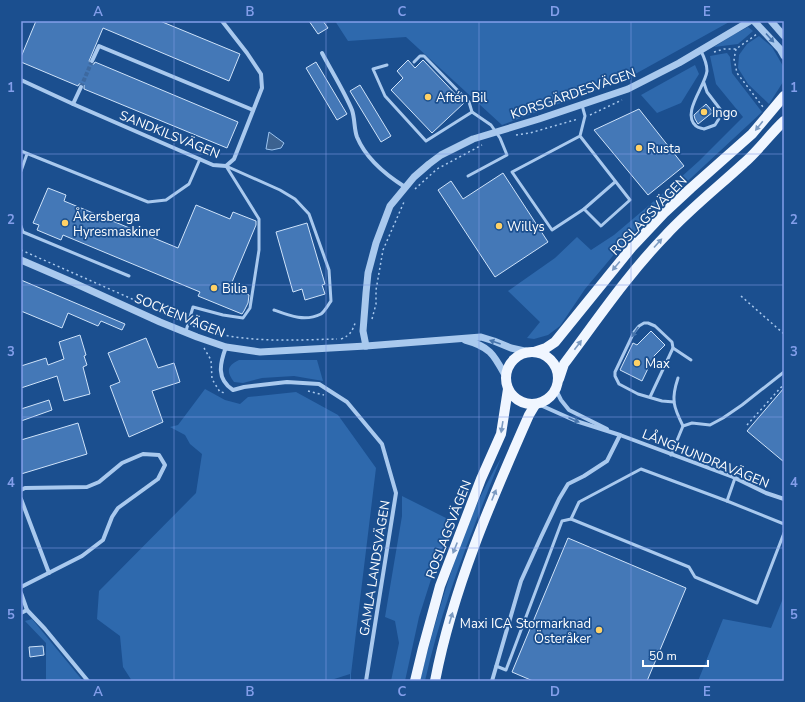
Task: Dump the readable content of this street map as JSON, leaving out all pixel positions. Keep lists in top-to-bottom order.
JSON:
{
  "streets": {
    "main road": ["ROSLAGSVÄGEN"],
    "street": [
      "KORSGÄRDESVÄGEN",
      "SANDKILSVÄGEN",
      "SOCKENVÄGEN",
      "LÅNGHUNDRAVÄGEN",
      "GAMLA LANDSVÄGEN"
    ]
  },
  "crossings": [
    ["KORSGÄRDESVÄGEN", "SOCKENVÄGEN"],
    ["ROSLAGSVÄGEN", "SOCKENVÄGEN"],
    ["ROSLAGSVÄGEN", "LÅNGHUNDRAVÄGEN"],
    ["SOCKENVÄGEN", "LÅNGHUNDRAVÄGEN"],
    ["SOCKENVÄGEN", "GAMLA LANDSVÄGEN"]
  ],
  "places": [
    "Aftén Bil",
    "Ingo",
    "Rusta",
    "Åkersberga Hyresmaskiner",
    "Willys",
    "Bilia",
    "Max",
    "Maxi ICA Stormarknad Österåker"
  ],
  "scale_bar": "50 m",
  "grid": {
    "columns": [
      "A",
      "B",
      "C",
      "D",
      "E"
    ],
    "rows": [
      "1",
      "2",
      "3",
      "4",
      "5"
    ]
  }
}
